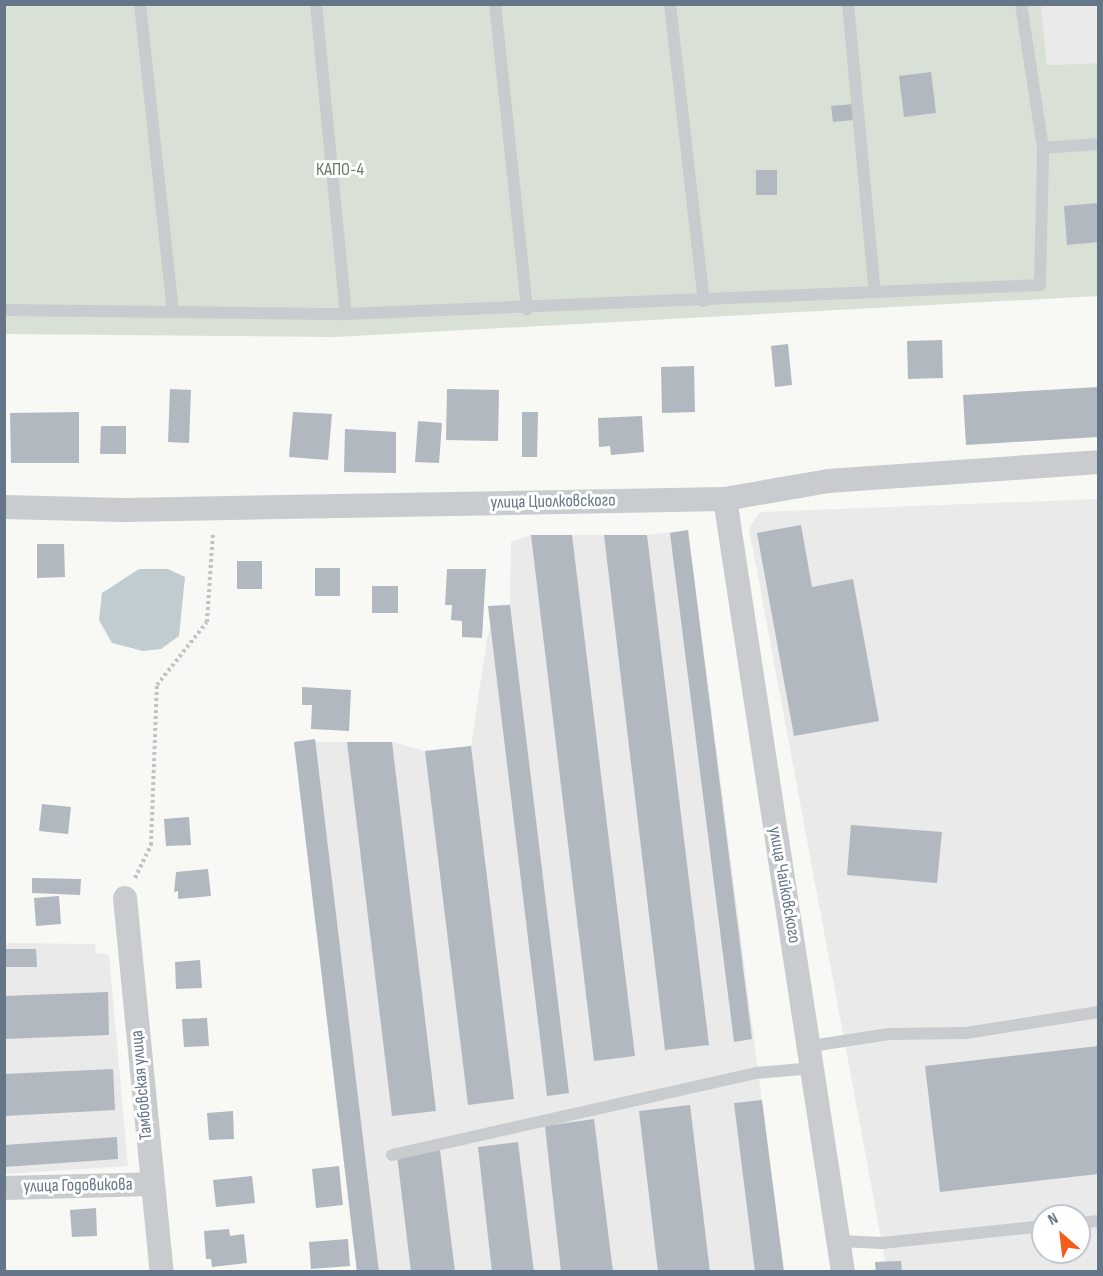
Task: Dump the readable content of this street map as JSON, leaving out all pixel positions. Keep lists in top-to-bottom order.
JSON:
{
  "streets": {
    "street": [
      "улица Циолковского",
      "улица Чайковского",
      "Тамбовская улица",
      "улица Годовикова"
    ]
  },
  "crossings": [
    ["улица Циолковского", "улица Чайковского"],
    ["Тамбовская улица", "улица Годовикова"]
  ],
  "parks": ["КАПО-4"],
  "north": "top left"
}
